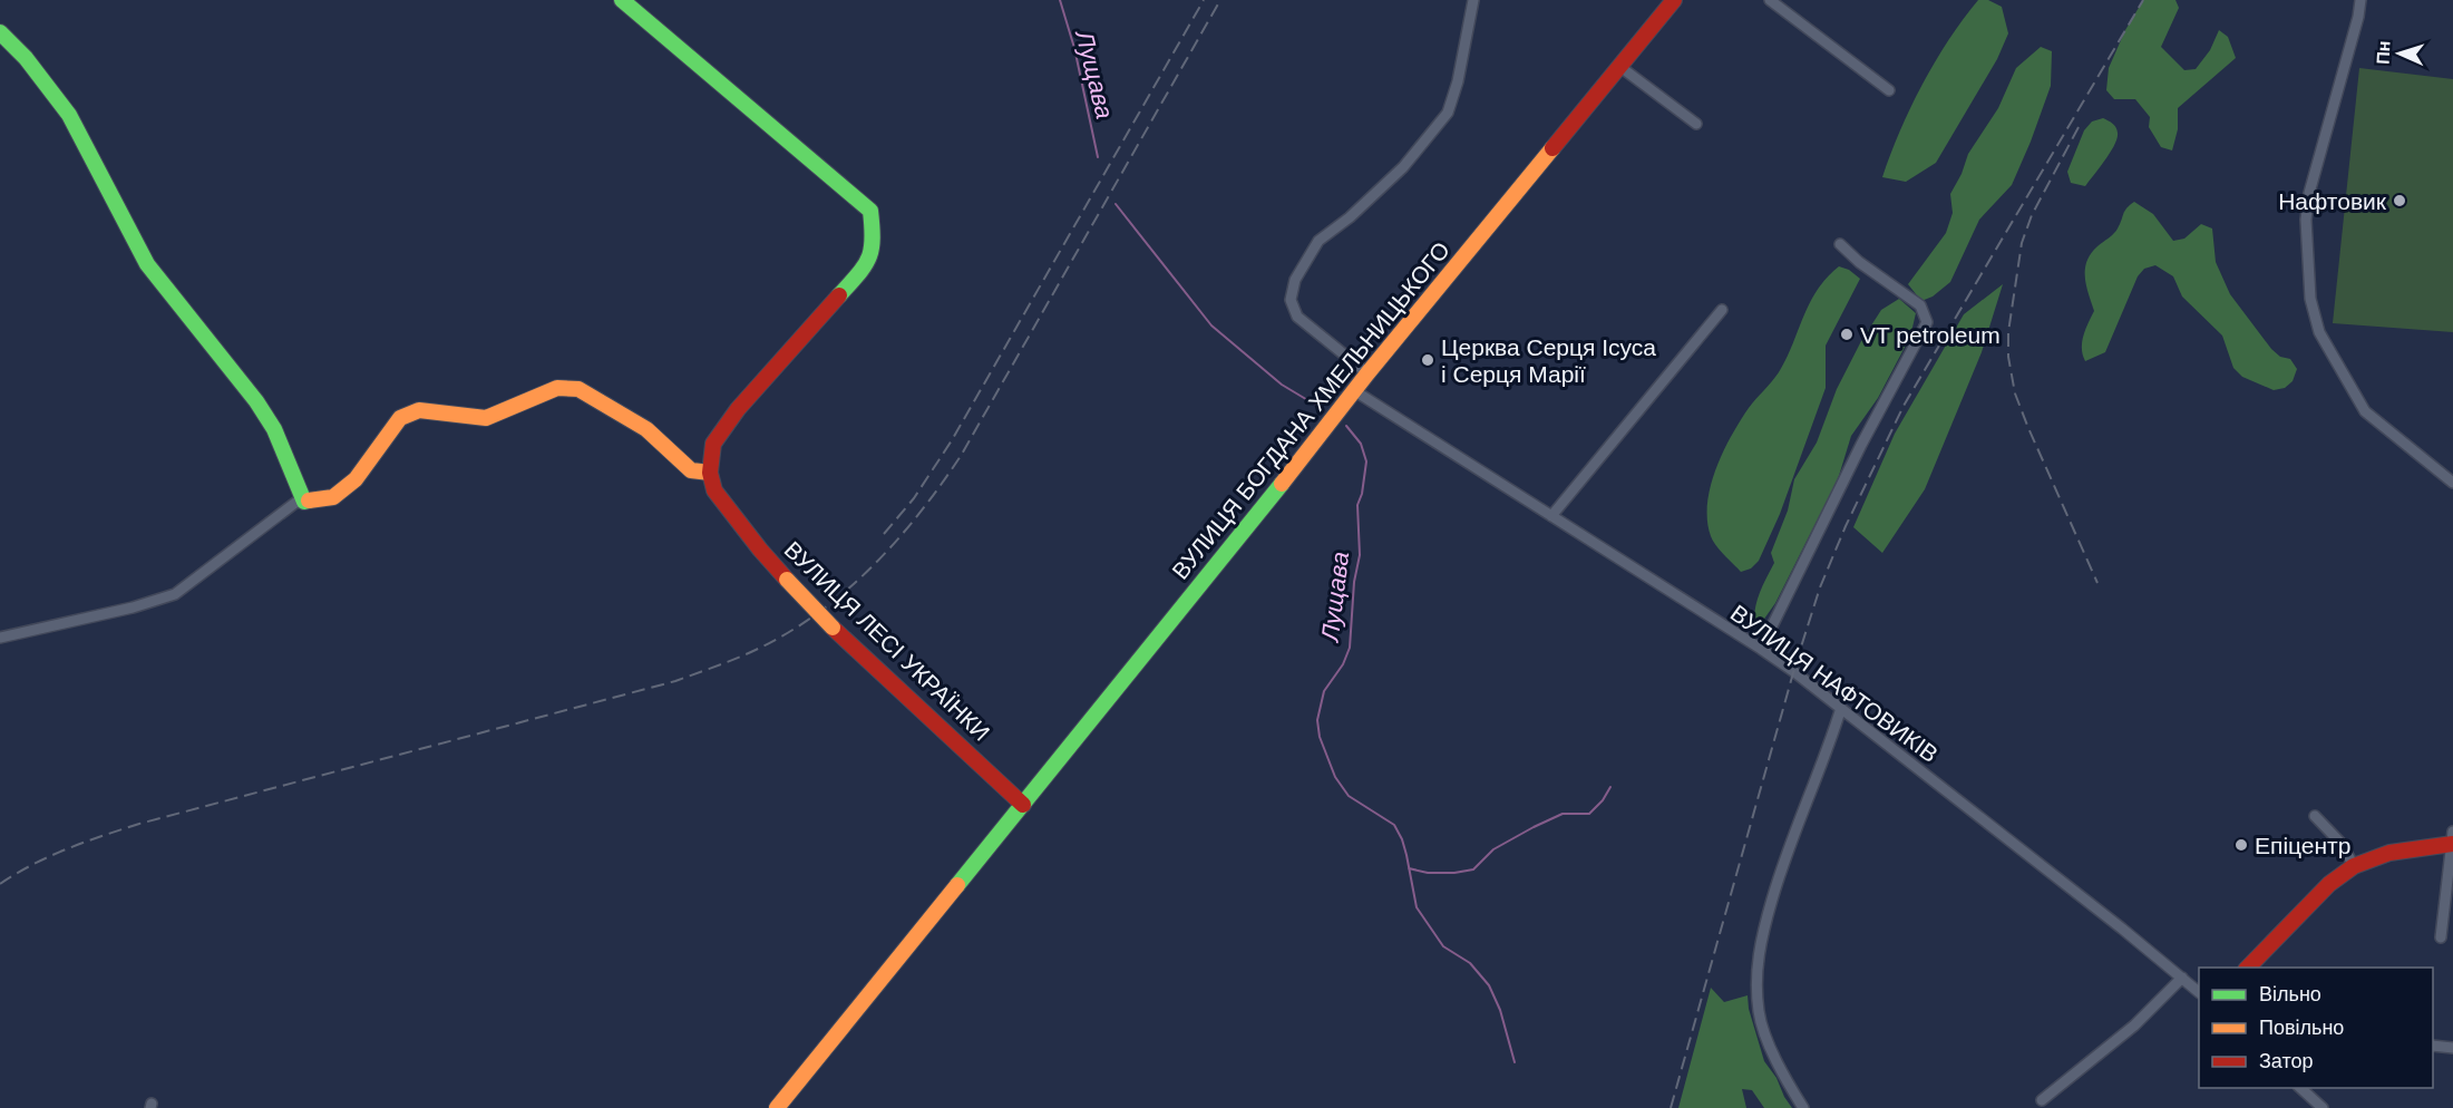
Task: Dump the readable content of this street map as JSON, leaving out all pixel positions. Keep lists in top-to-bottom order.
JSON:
{
  "streets": {
    "street": ["ВУЛИЦЯ БОГДАНА ХМЕЛЬНИЦЬКОГО", "ВУЛИЦЯ ЛЕСІ УКРАЇНКИ", "ВУЛИЦЯ НАФТОВИКІВ"]
  },
  "crossings": [
    ["ВУЛИЦЯ БОГДАНА ХМЕЛЬНИЦЬКОГО", "ВУЛИЦЯ ЛЕСІ УКРАЇНКИ"],
    ["ВУЛИЦЯ БОГДАНА ХМЕЛЬНИЦЬКОГО", "ВУЛИЦЯ НАФТОВИКІВ"]
  ],
  "water": ["Лущава"],
  "places": [
    "Нафтовик",
    "VT petroleum",
    "Церква Серця Ісуса і Серця Марії",
    "Епіцентр"
  ],
  "legend": ["Вільно", "Повільно", "Затор"],
  "north": "left"
}
